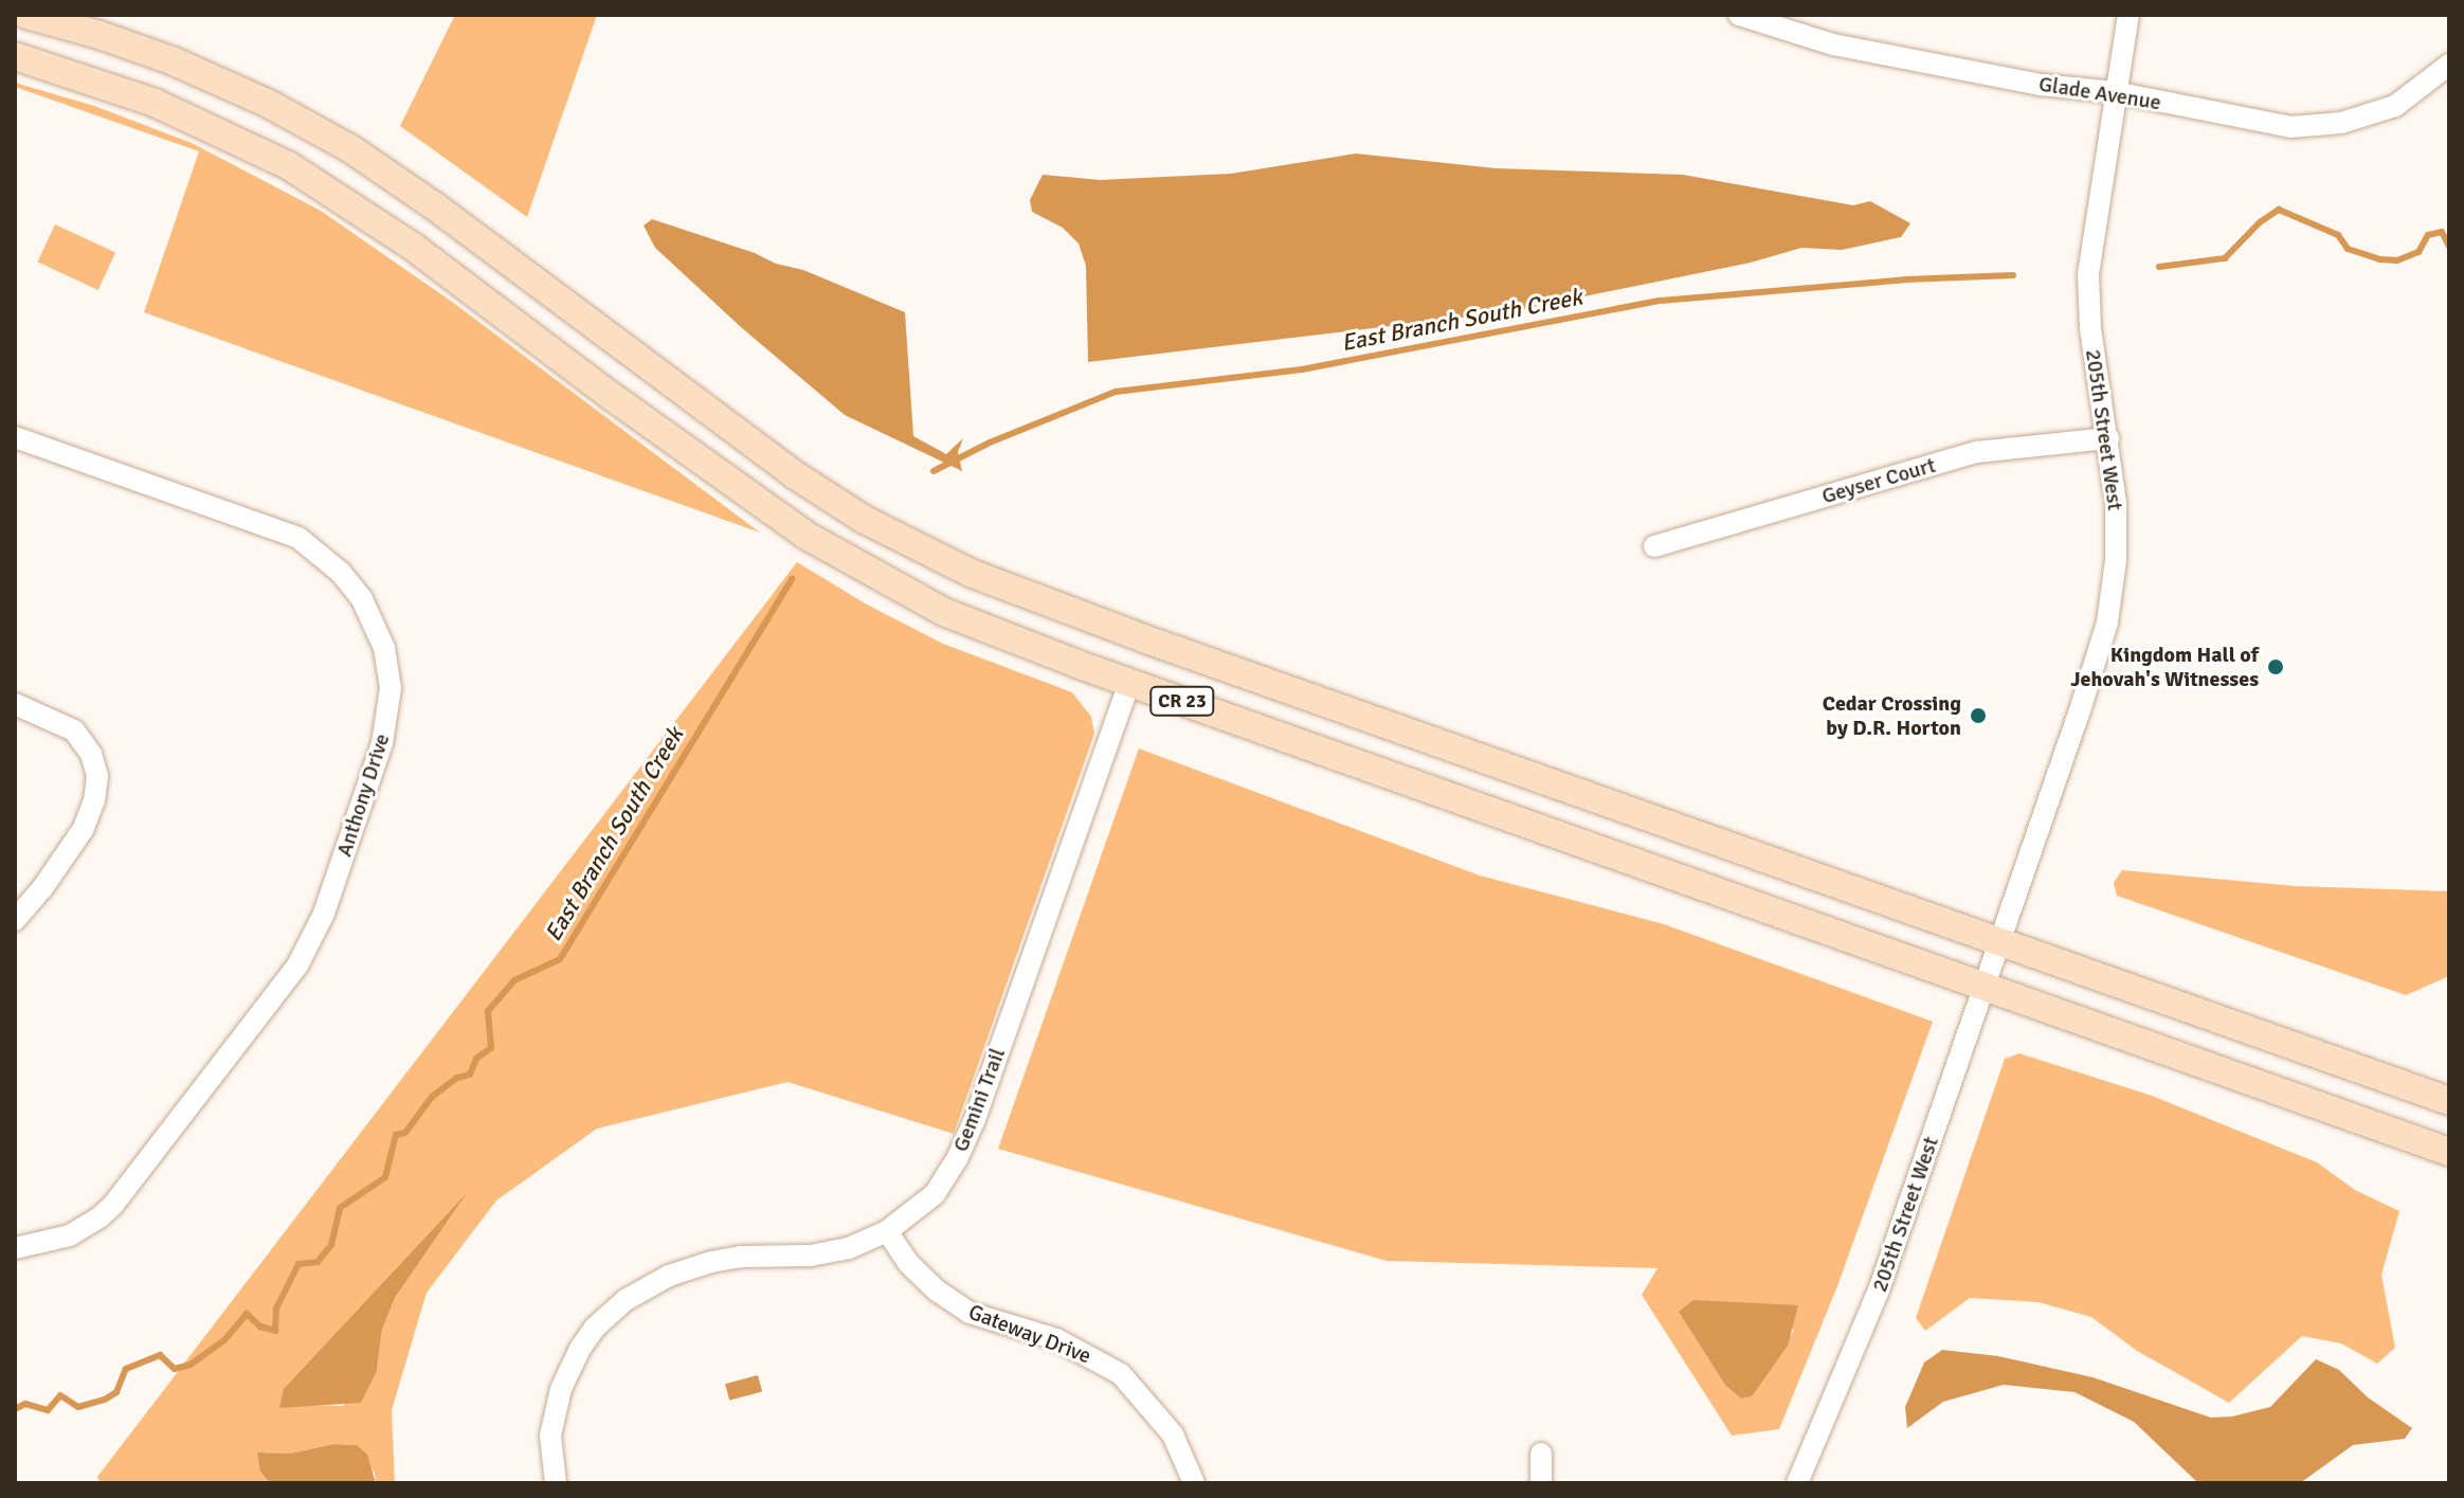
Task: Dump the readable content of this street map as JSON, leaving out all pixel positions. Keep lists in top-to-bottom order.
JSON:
{
  "streets": {
    "main road": ["CR 23"],
    "street": [
      "Glade Avenue",
      "205th Street West",
      "Geyser Court",
      "Anthony Drive",
      "Gemini Trail",
      "Gateway Drive"
    ]
  },
  "crossings": [
    ["Glade Avenue", "205th Street West"],
    ["205th Street West", "Geyser Court"],
    ["205th Street West", "CR 23"],
    ["CR 23", "Gemini Trail"],
    ["Gemini Trail", "Gateway Drive"]
  ],
  "water": ["East Branch South Creek"],
  "places": ["Kingdom Hall of Jehovah's Witnesses", "Cedar Crossing by D.R. Horton"]
}
